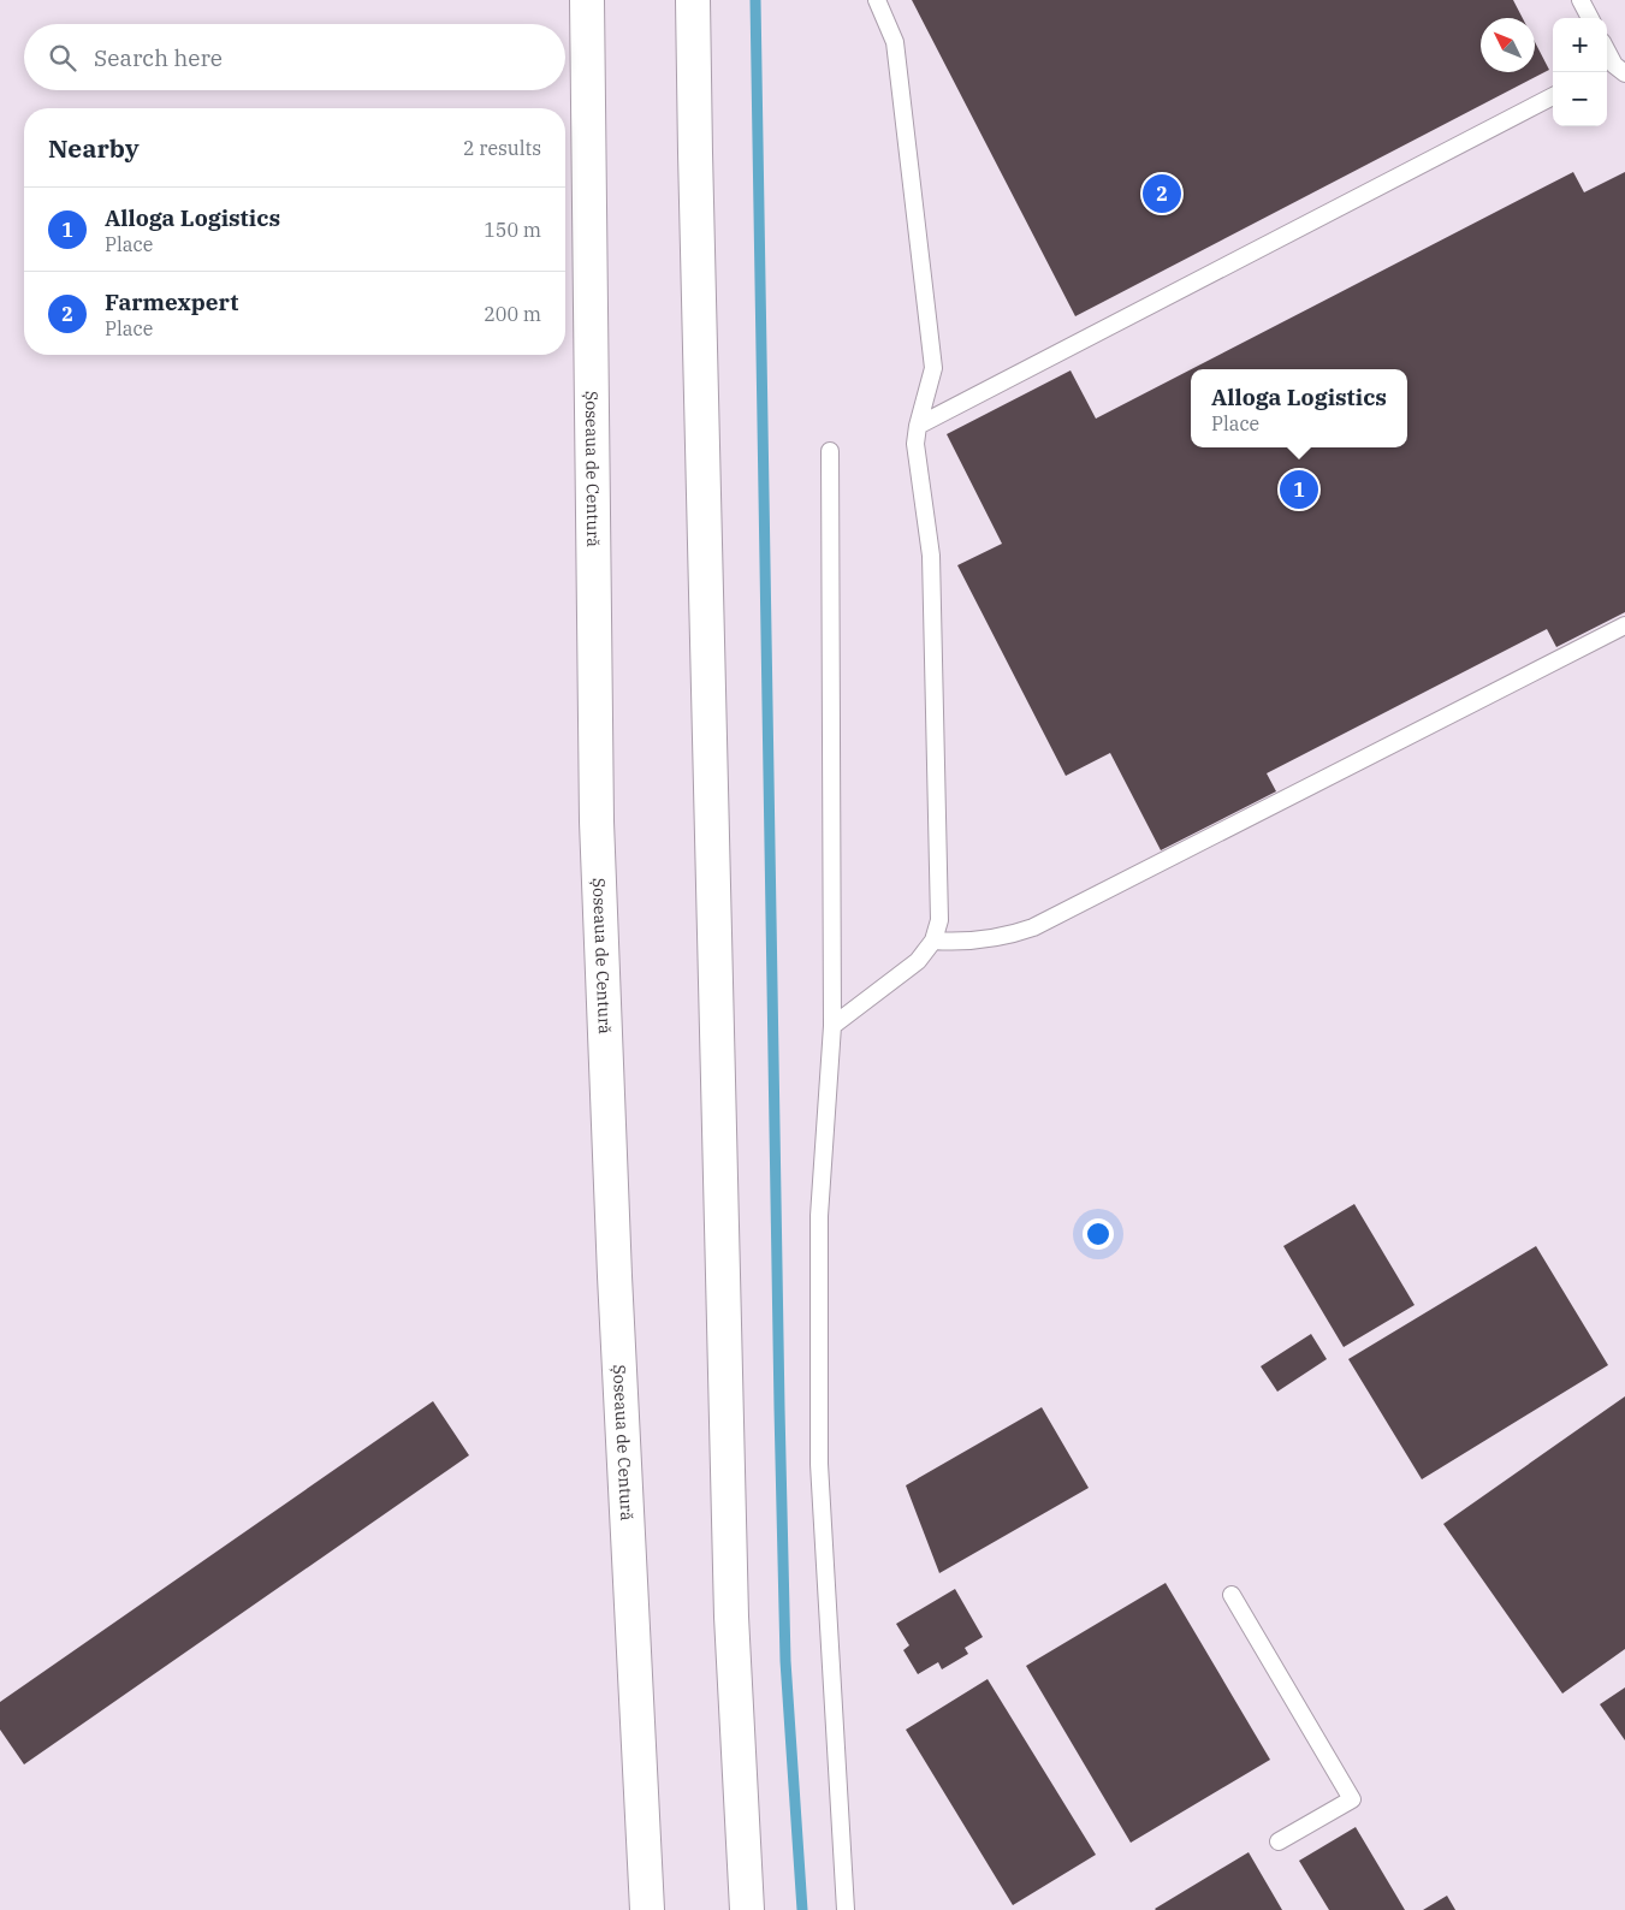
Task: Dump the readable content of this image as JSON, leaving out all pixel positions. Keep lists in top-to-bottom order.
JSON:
{
  "streets": {
    "main road": ["Șoseaua de Centură"]
  },
  "north": "top left",
  "page": {
    "map_buttons": ["+", "−"],
    "search": "Search here",
    "heading": ["Nearby", "2 results"],
    "pins": ["2", "1"],
    "list": [
      {
        "mark": "1",
        "name": "Alloga Logistics",
        "note": "Place",
        "value": "150 m"
      },
      {
        "mark": "2",
        "name": "Farmexpert",
        "note": "Place",
        "value": "200 m"
      }
    ],
    "popup": ["Alloga Logistics", "Place"]
  }
}
